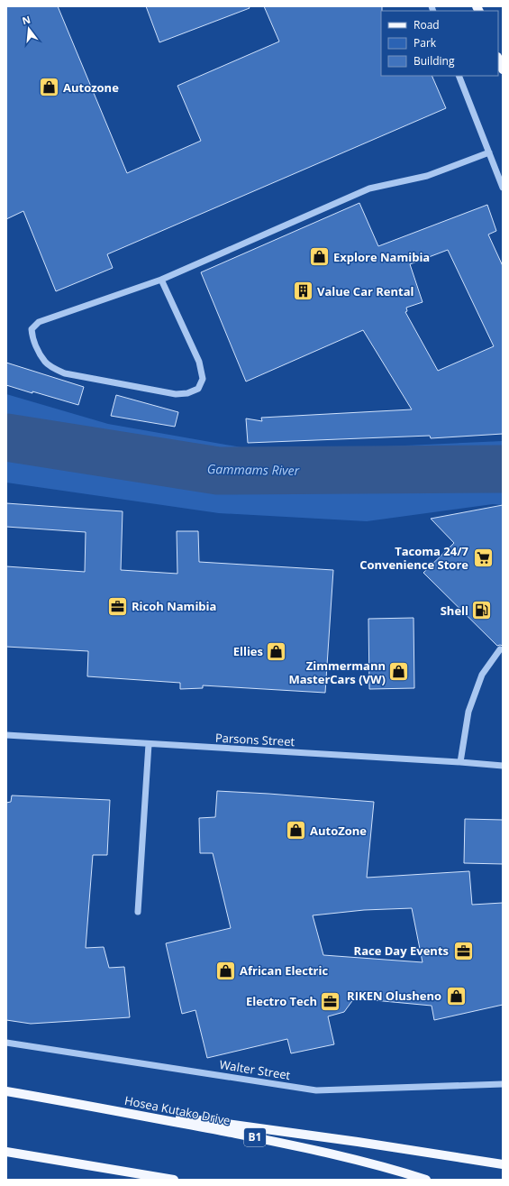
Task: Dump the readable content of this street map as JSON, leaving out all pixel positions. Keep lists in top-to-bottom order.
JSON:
{
  "streets": {
    "main road": ["Hosea Kutako Drive", "B1"],
    "street": ["Parsons Street", "Walter Street"]
  },
  "water": ["Gammams River"],
  "places": {
    "shop": [
      "Autozone",
      "Explore Namibia",
      "Ellies",
      "Zimmermann MasterCars (VW)",
      "AutoZone",
      "African Electric",
      "RIKEN Olusheno"
    ],
    "building": ["Value Car Rental"],
    "supermarket": ["Tacoma 24/7 Convenience Store"],
    "office": ["Ricoh Namibia", "Race Day Events", "Electro Tech"],
    "fuel station": ["Shell"]
  },
  "legend": ["Road", "Park", "Building"],
  "north": "top"
}
